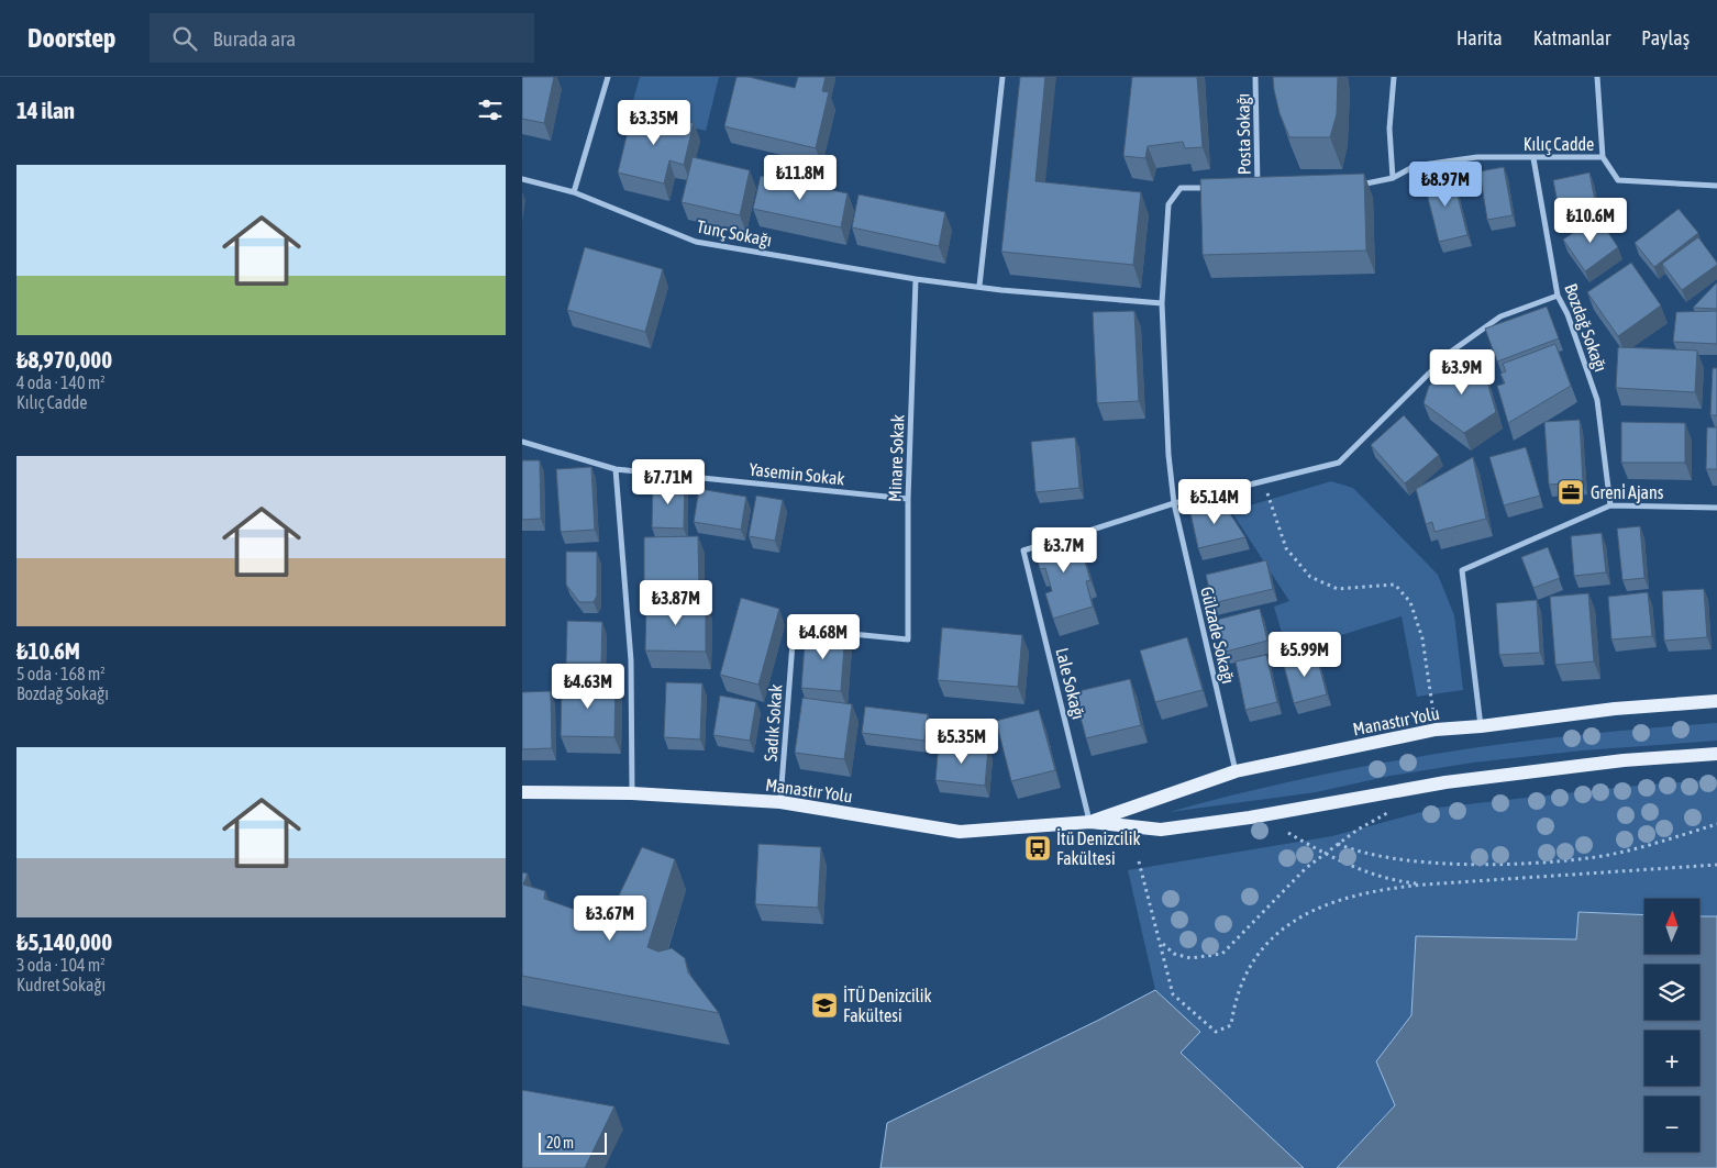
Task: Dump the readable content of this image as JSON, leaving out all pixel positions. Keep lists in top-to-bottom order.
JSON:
{
  "streets": {
    "main road": ["Manastır Yolu"],
    "street": [
      "Posta Sokağı",
      "Kılıç Cadde",
      "Tunç Sokağı",
      "Bozdağ Sokağı",
      "Minare Sokak",
      "Yasemin Sokak",
      "Gülzade Sokağı",
      "Lale Sokağı",
      "Sadık Sokak"
    ]
  },
  "crossings": [
    ["Kılıç Cadde", "Bozdağ Sokağı"],
    ["Tunç Sokağı", "Minare Sokak"],
    ["Tunç Sokağı", "Gülzade Sokağı"],
    ["Minare Sokak", "Yasemin Sokak"],
    ["Gülzade Sokağı", "Manastır Yolu"],
    ["Lale Sokağı", "Manastır Yolu"],
    ["Manastır Yolu", "Sadık Sokak"]
  ],
  "places": {
    "office": ["Greni̇ Ajans"],
    "bus stop": ["İtü Denizcilik Fakültesi"],
    "school or university": ["İTÜ Denizcilik Fakültesi"]
  },
  "scale_bar": "20 m",
  "north": "top",
  "page": {
    "header": "Doorstep",
    "search": "Burada ara",
    "nav": ["Harita", "Katmanlar", "Paylaş"],
    "heading": "14 ilan",
    "price": [
      "₺3.35M",
      "₺11.8M",
      "₺8.97M",
      "₺10.6M",
      "₺3.9M",
      "₺7.71M",
      "₺5.14M",
      "₺3.7M",
      "₺3.87M",
      "₺4.68M",
      "₺5.99M",
      "₺4.63M",
      "₺5.35M",
      "₺3.67M"
    ],
    "list": [
      {
        "name": "₺8,970,000",
        "note": "4 oda · 140 m² · Kılıç Cadde"
      },
      {
        "name": "₺10.6M",
        "note": "5 oda · 168 m² · Bozdağ Sokağı"
      },
      {
        "name": "₺5,140,000",
        "note": "3 oda · 104 m² · Kudret Sokağı"
      }
    ],
    "map_buttons": ["+", "−"],
    "scale": "20 m"
  }
}
